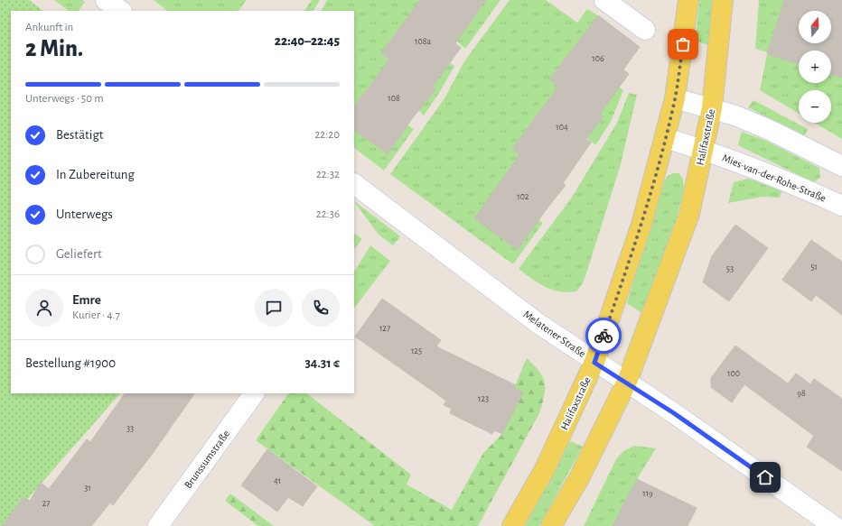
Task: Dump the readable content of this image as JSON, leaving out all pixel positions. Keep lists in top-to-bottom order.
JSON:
{
  "streets": {
    "main road": ["Halifaxstraße"],
    "street": ["Mies-van-der-Rohe-Straße", "Melatener Straße", "Brunssumstraße"]
  },
  "crossings": [
    ["Halifaxstraße", "Mies-van-der-Rohe-Straße"],
    ["Halifaxstraße", "Melatener Straße"]
  ],
  "house_numbers": [
    "108a",
    "106",
    "108",
    "104",
    "102",
    "51",
    "53",
    "127",
    "125",
    "100",
    "98",
    "123",
    "33",
    "41",
    "31",
    "119",
    "27"
  ],
  "north": "top",
  "page": {
    "map_buttons": ["+", "−"],
    "heading": ["2 Min.", "Ankunft in", "22:40–22:45"],
    "panel": [
      "Emre",
      "Kurier · 4.7",
      "Bestellung #1900",
      "34.31 €"
    ],
    "bar": "Unterwegs · 50 m",
    "list": [
      ["Bestätigt", "22:20"],
      ["In Zubereitung", "22:32"],
      ["Unterwegs", "22:36"],
      "Geliefert"
    ]
  }
}
